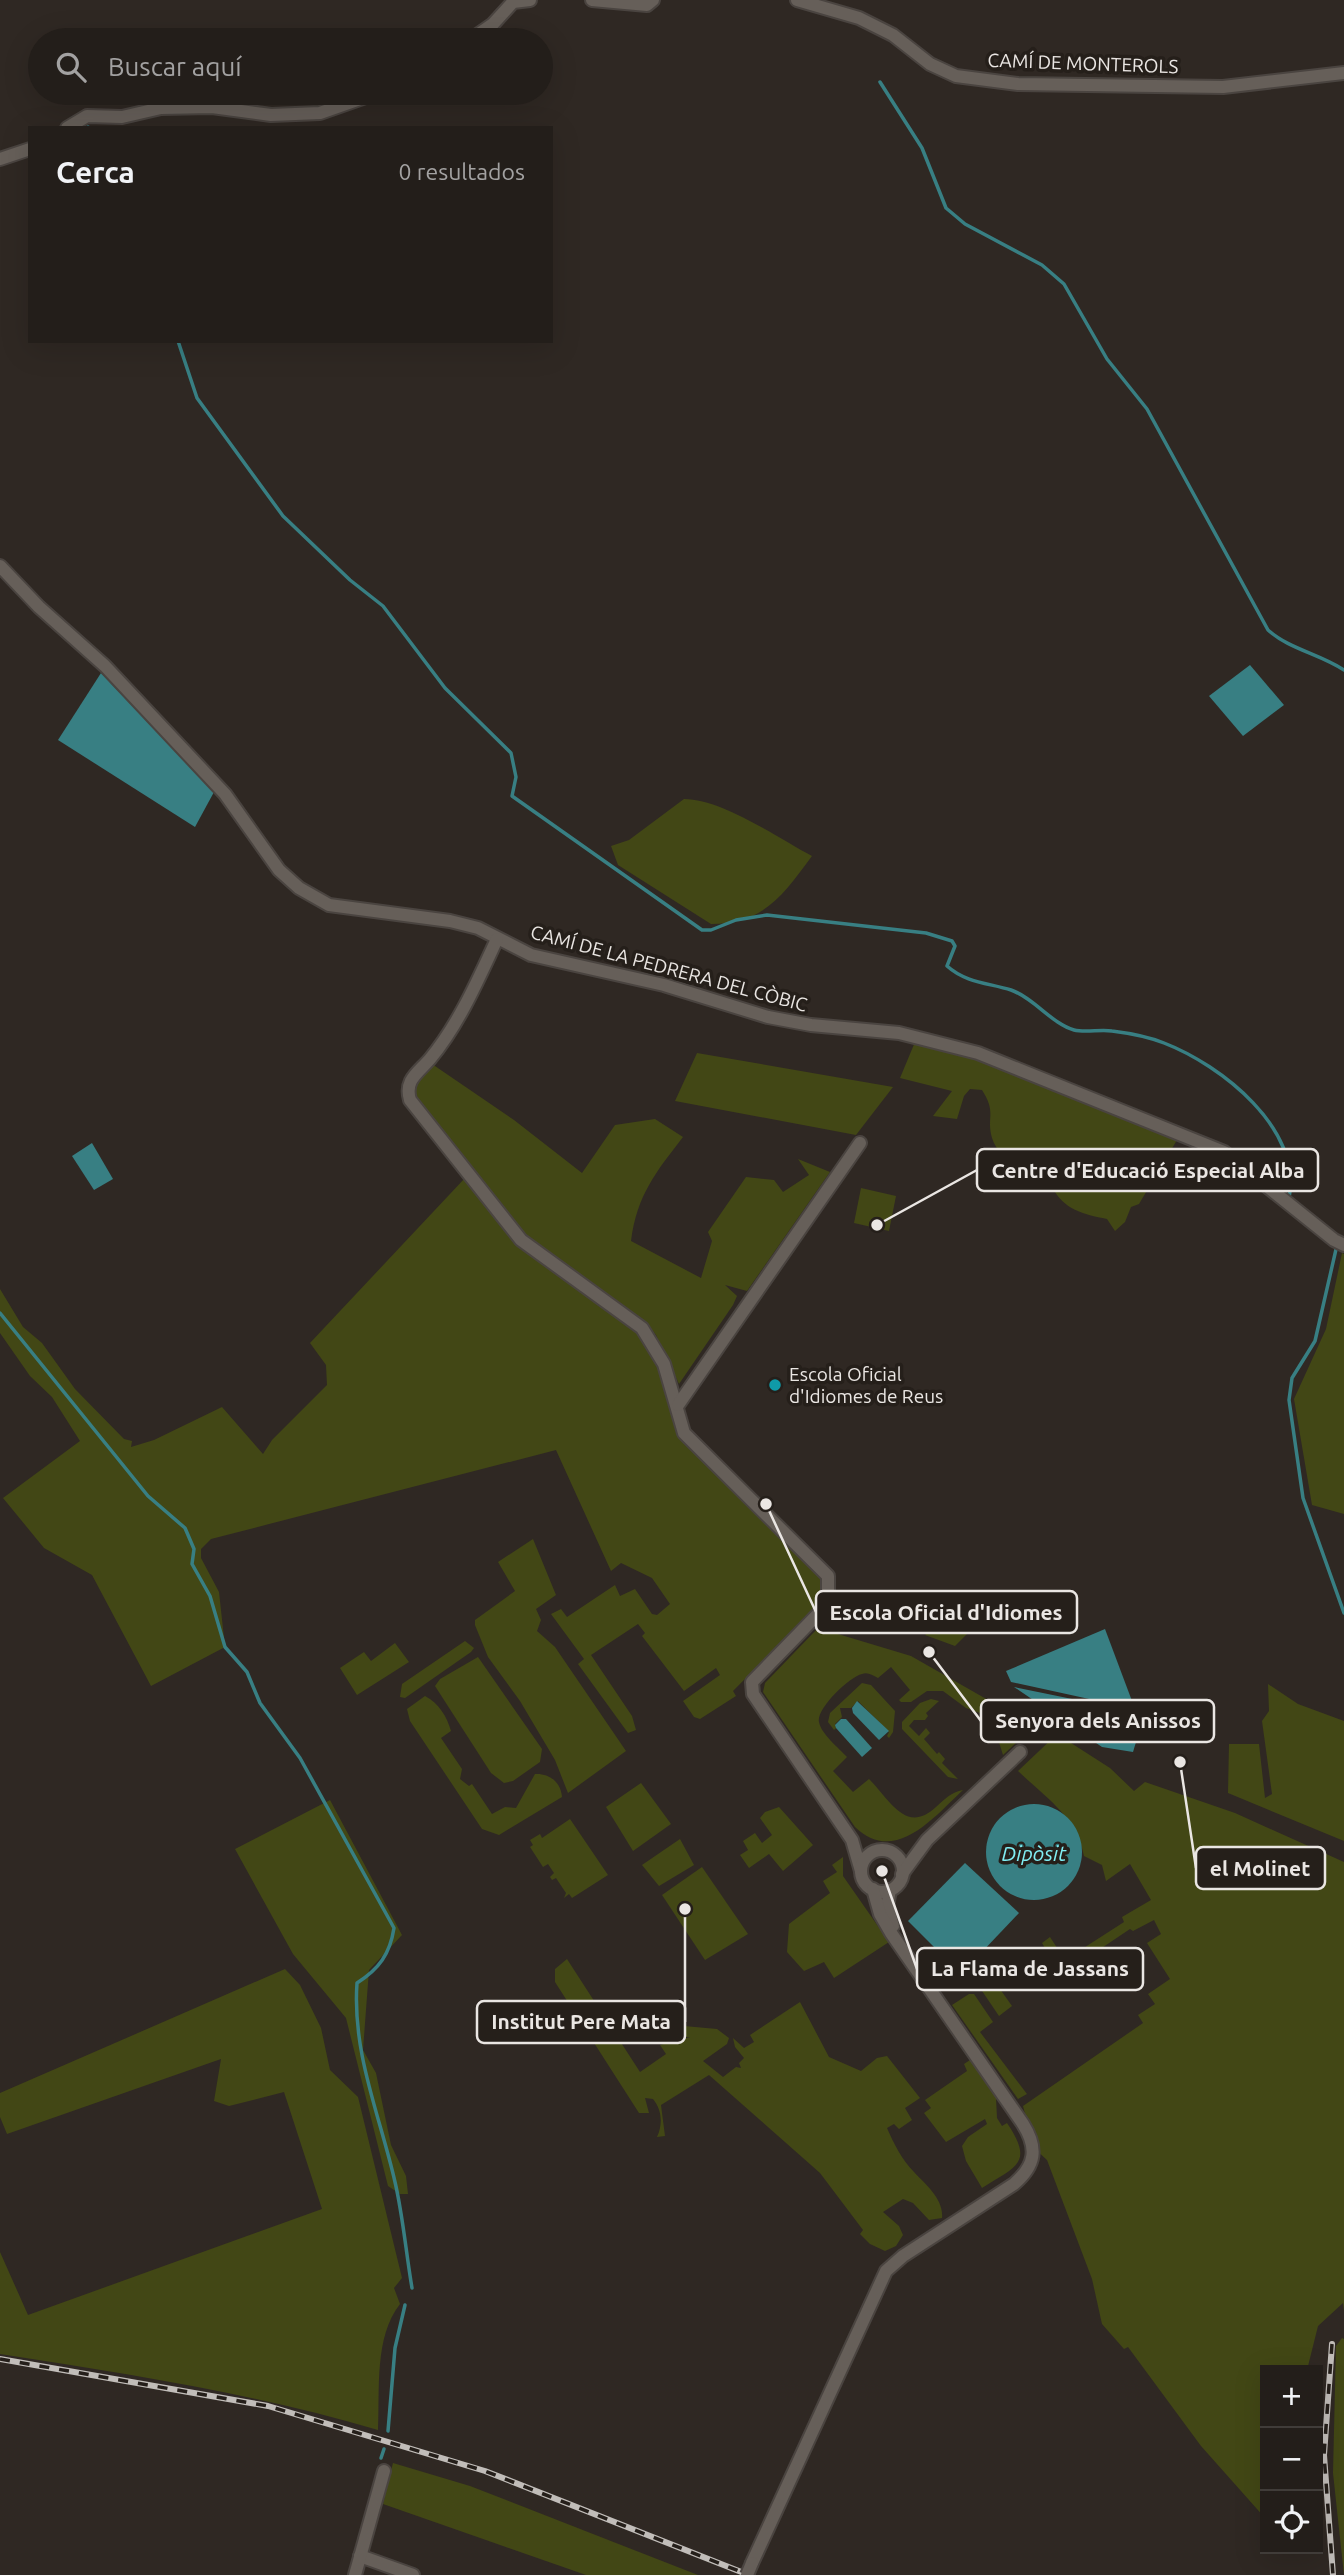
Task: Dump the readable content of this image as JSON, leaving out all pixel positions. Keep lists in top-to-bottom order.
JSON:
{
  "streets": {
    "street": ["CAMÍ DE MONTEROLS", "CAMÍ DE LA PEDRERA DEL CÒBIC"]
  },
  "water": ["Dipòsit"],
  "places": [
    "Centre d'Educació Especial Alba",
    "Escola Oficial d'Idiomes de Reus",
    "Escola Oficial d'Idiomes",
    "Senyora dels Anissos",
    "el Molinet",
    "La Flama de Jassans",
    "Institut Pere Mata"
  ],
  "page": {
    "search": "Buscar aquí",
    "heading": ["Cerca", "0 resultados"],
    "map_buttons": ["+", "−"]
  }
}
